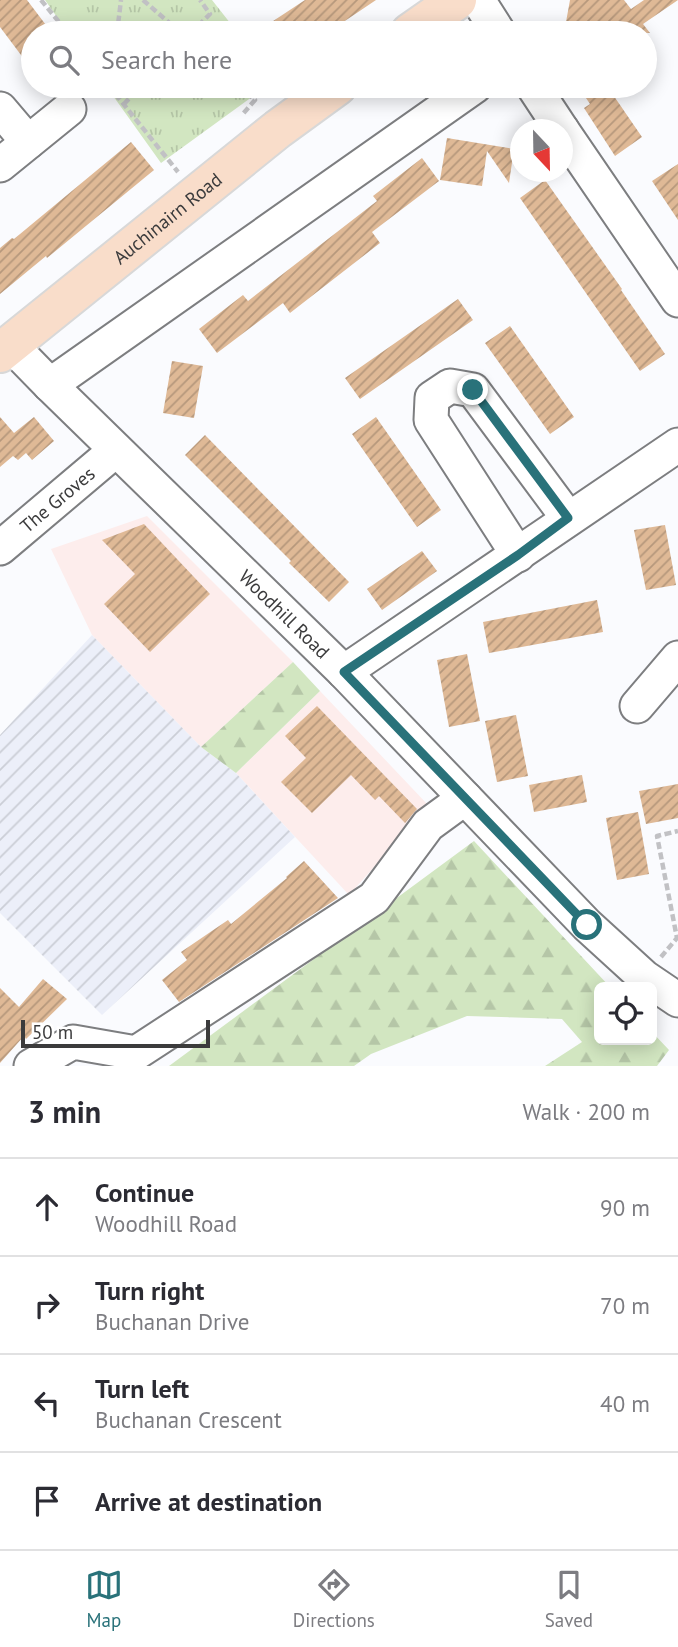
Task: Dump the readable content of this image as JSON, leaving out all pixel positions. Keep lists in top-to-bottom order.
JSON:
{
  "streets": {
    "main road": ["Auchinairn Road"],
    "street": ["The Groves", "Woodhill Road"]
  },
  "crossings": [
    ["Auchinairn Road", "Woodhill Road"],
    ["The Groves", "Woodhill Road"]
  ],
  "scale_bar": "50 m",
  "north": "bottom",
  "page": {
    "search": "Search here",
    "scale": "50 m",
    "heading": ["3 min", "Walk · 200 m"],
    "list": [
      ["Continue", "Woodhill Road", "90 m"],
      ["Turn right", "Buchanan Drive", "70 m"],
      ["Turn left", "Buchanan Crescent", "40 m"],
      "Arrive at destination"
    ],
    "nav": ["Map", "Directions", "Saved"]
  }
}
